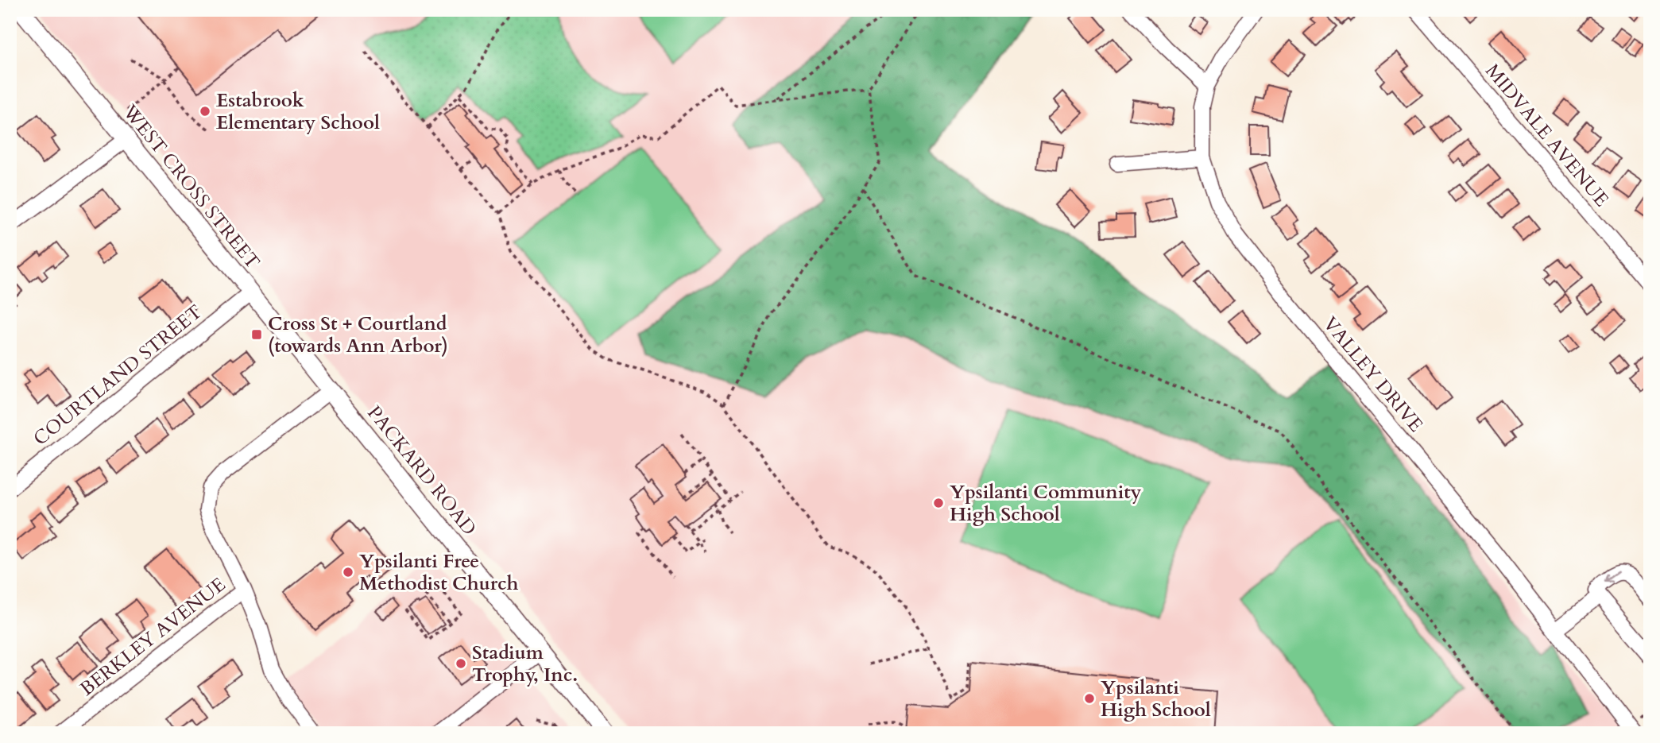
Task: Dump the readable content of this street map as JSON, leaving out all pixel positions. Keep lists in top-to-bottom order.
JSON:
{
  "streets": {
    "main road": ["WEST CROSS STREET", "PACKARD ROAD"],
    "street": [
      "MIDVALE AVENUE",
      "VALLEY DRIVE",
      "COURTLAND STREET",
      "BERKLEY AVENUE"
    ]
  },
  "crossings": [
    ["WEST CROSS STREET", "COURTLAND STREET"],
    ["WEST CROSS STREET", "PACKARD ROAD"],
    ["WEST CROSS STREET", "BERKLEY AVENUE"],
    ["PACKARD ROAD", "BERKLEY AVENUE"]
  ],
  "places": {
    "other": [
      "Estabrook Elementary School",
      "Ypsilanti Community High School",
      "Ypsilanti Free Methodist Church",
      "Stadium Trophy, Inc.",
      "Ypsilanti High School"
    ],
    "transit": ["Cross St + Courtland (towards Ann Arbor)"]
  }
}
